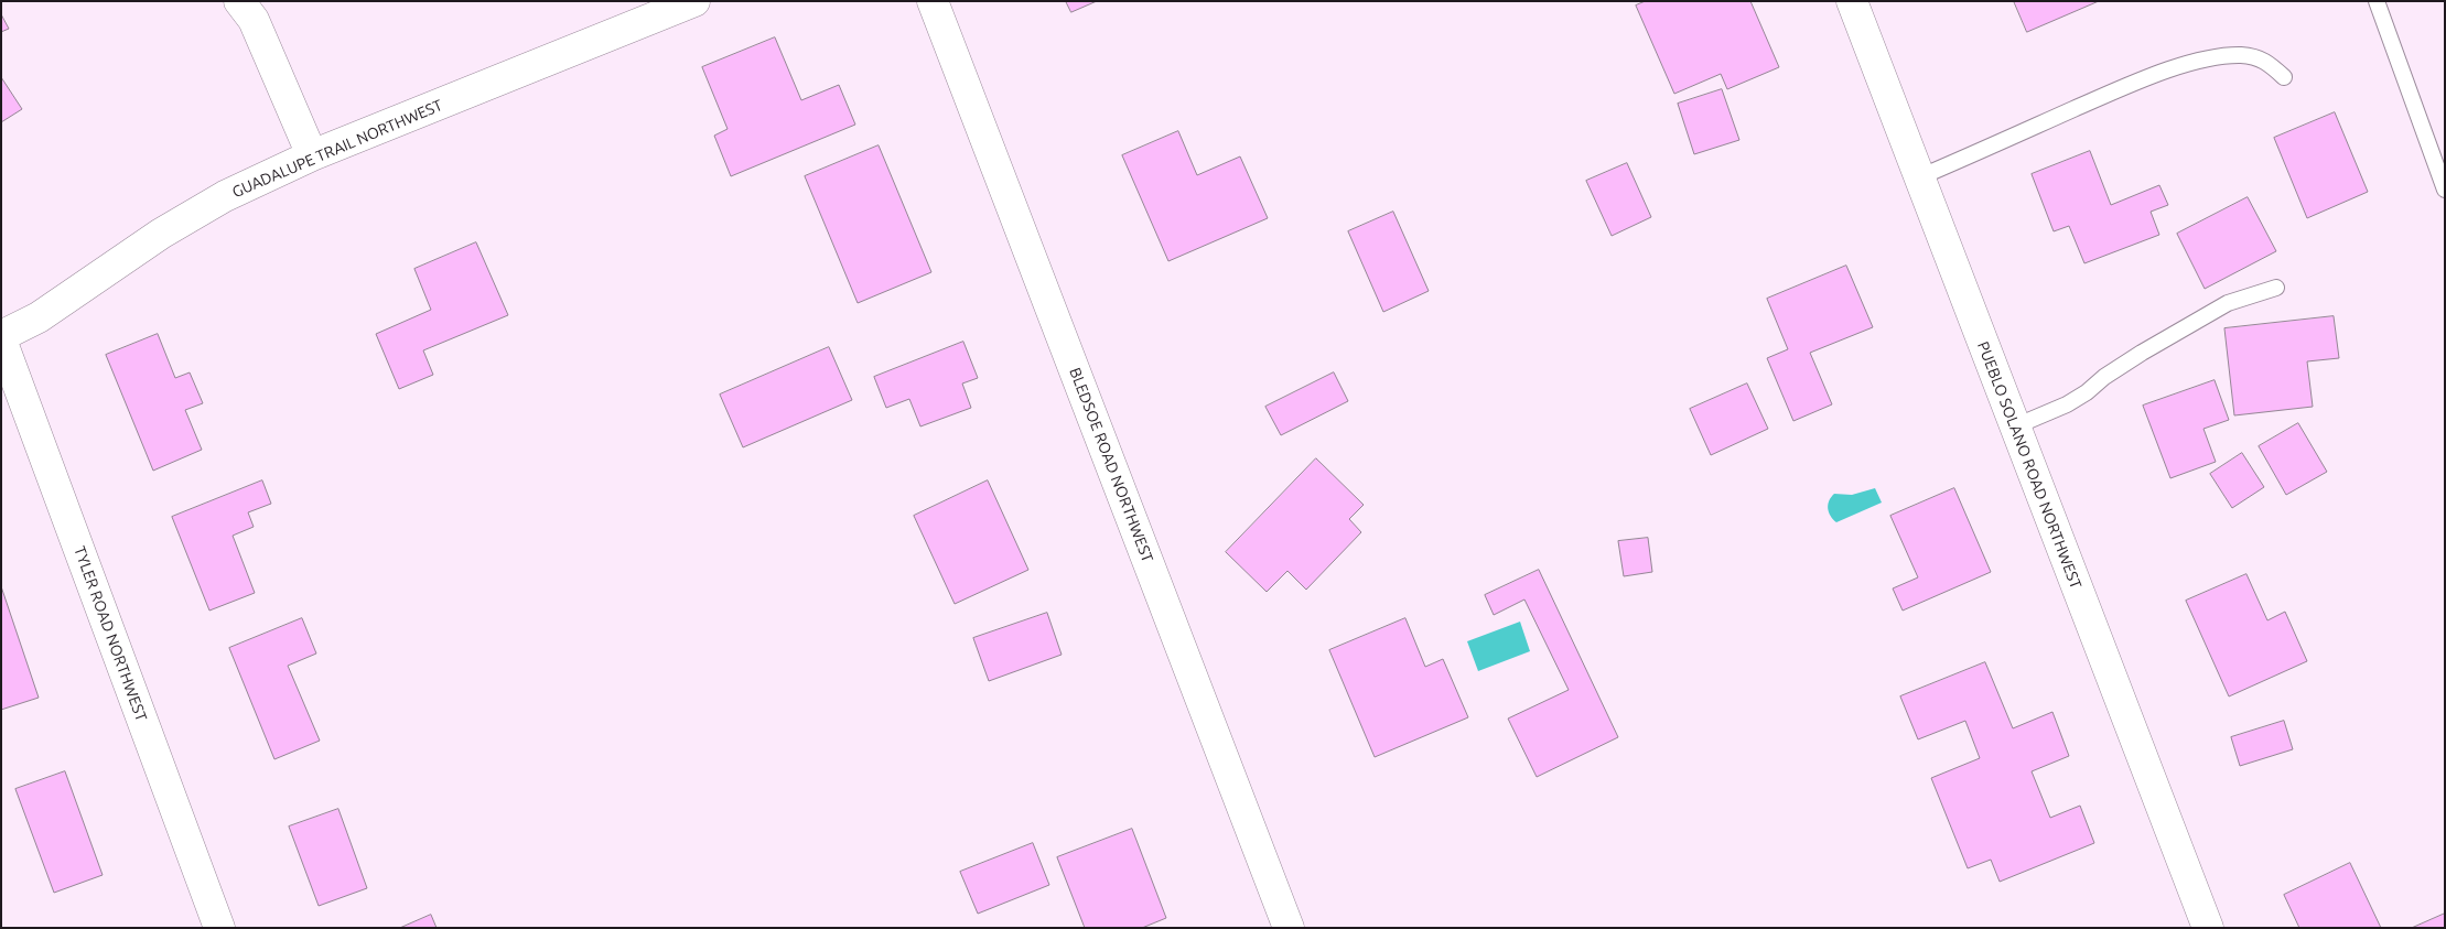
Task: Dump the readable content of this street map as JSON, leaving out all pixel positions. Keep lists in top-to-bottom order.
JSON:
{
  "streets": {
    "street": [
      "GUADALUPE TRAIL NORTHWEST",
      "BLEDSOE ROAD NORTHWEST",
      "PUEBLO SOLANO ROAD NORTHWEST",
      "TYLER ROAD NORTHWEST"
    ]
  },
  "crossings": [
    ["GUADALUPE TRAIL NORTHWEST", "TYLER ROAD NORTHWEST"]
  ]
}
